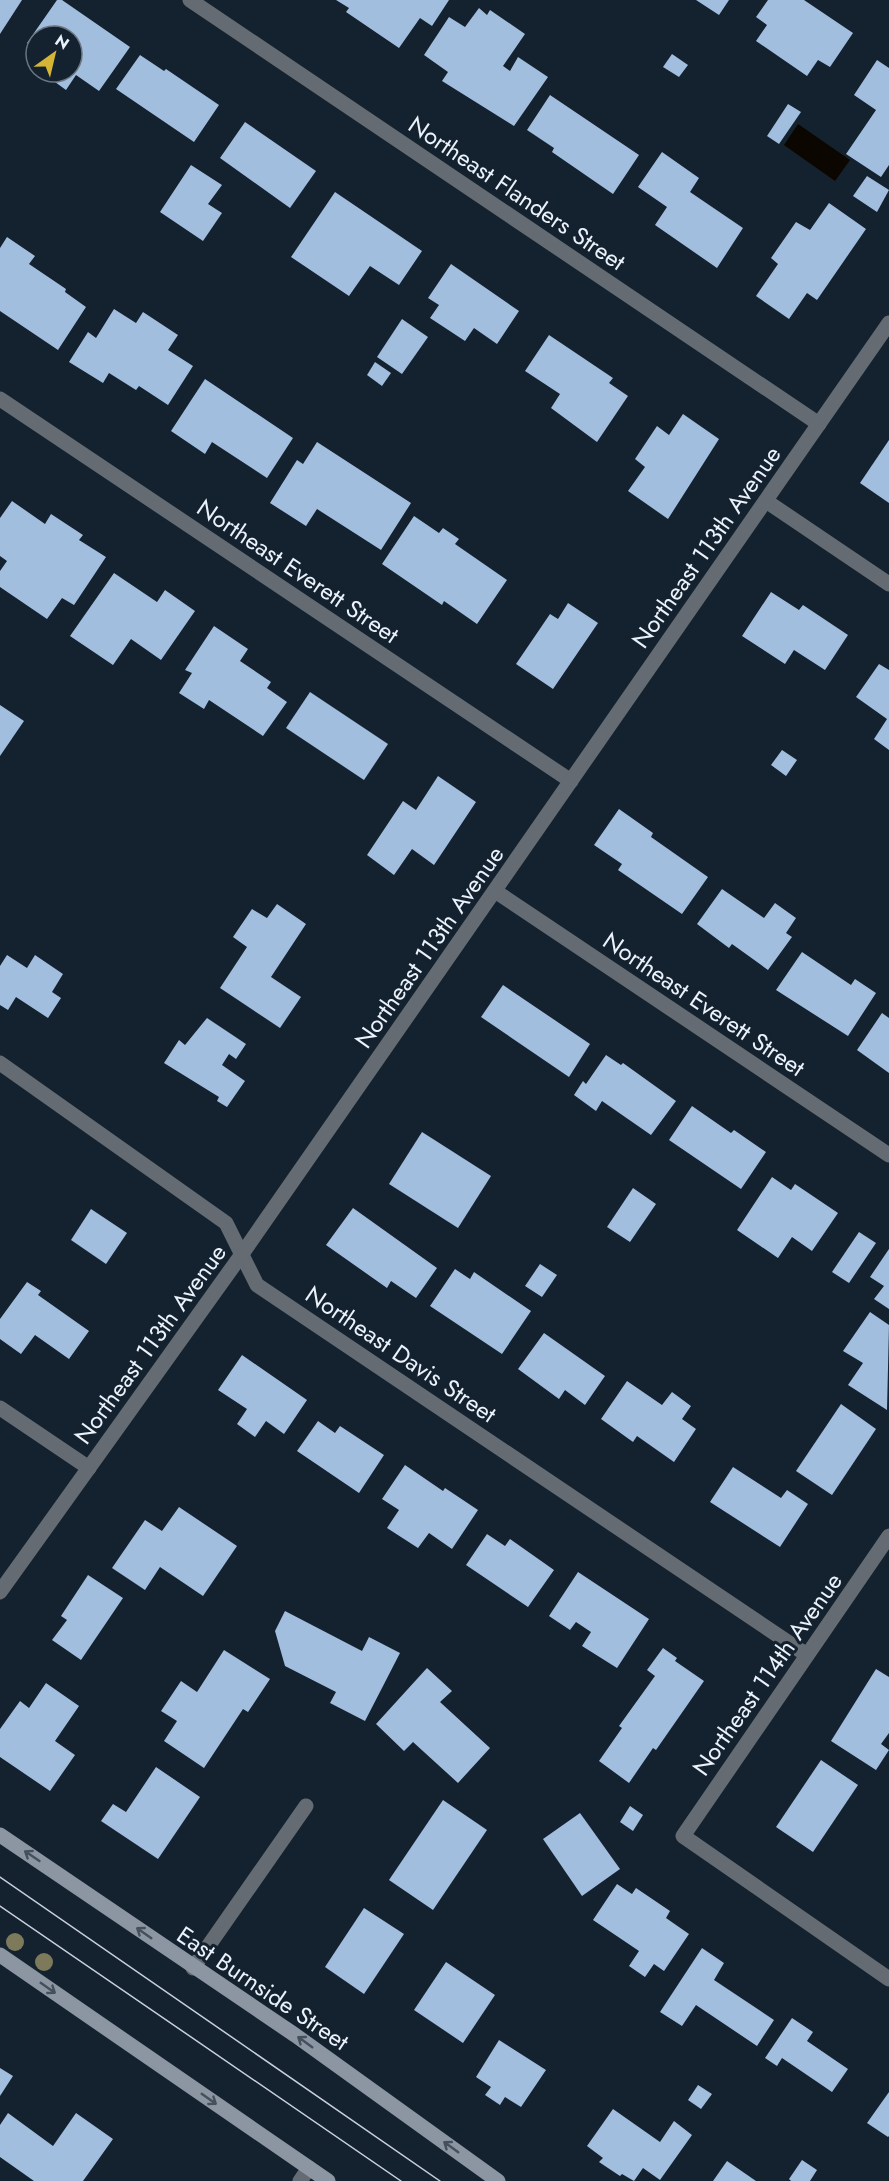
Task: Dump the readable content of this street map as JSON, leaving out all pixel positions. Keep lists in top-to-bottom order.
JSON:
{
  "streets": {
    "street": [
      "Northeast Flanders Street",
      "Northeast 113th Avenue",
      "Northeast Everett Street",
      "Northeast Davis Street",
      "Northeast 114th Avenue",
      "East Burnside Street"
    ]
  },
  "crossings": [
    ["Northeast Flanders Street", "Northeast 113th Avenue"],
    ["Northeast 113th Avenue", "Northeast Everett Street"],
    ["Northeast 113th Avenue", "Northeast Davis Street"],
    ["Northeast Davis Street", "Northeast 114th Avenue"]
  ],
  "north": "top right"
}
